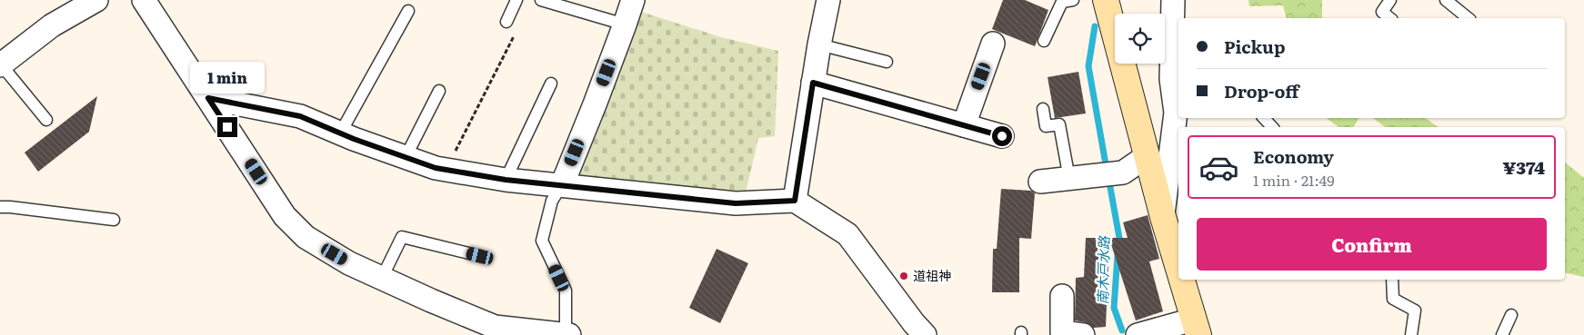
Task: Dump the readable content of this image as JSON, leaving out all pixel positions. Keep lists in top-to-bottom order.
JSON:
{
  "water": ["南木戸水路"],
  "places": ["道祖神"],
  "page": {
    "banner": ["Pickup", "Drop-off"],
    "bubble": "1 min",
    "list": [
      {
        "name": "Economy",
        "note": "1 min · 21:49",
        "value": "¥374"
      }
    ],
    "buttons": "Confirm"
  }
}
